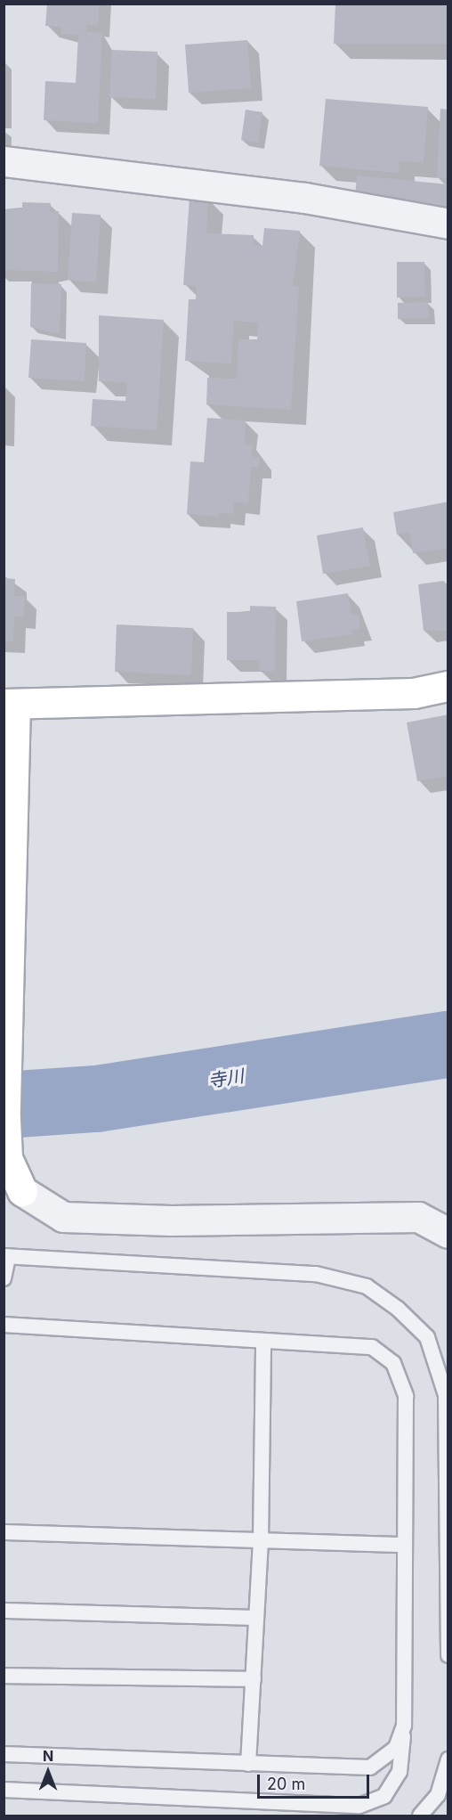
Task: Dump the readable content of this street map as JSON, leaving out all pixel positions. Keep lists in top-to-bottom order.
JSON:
{
  "water": ["寺川"],
  "scale_bar": "20 m",
  "north": "top"
}
